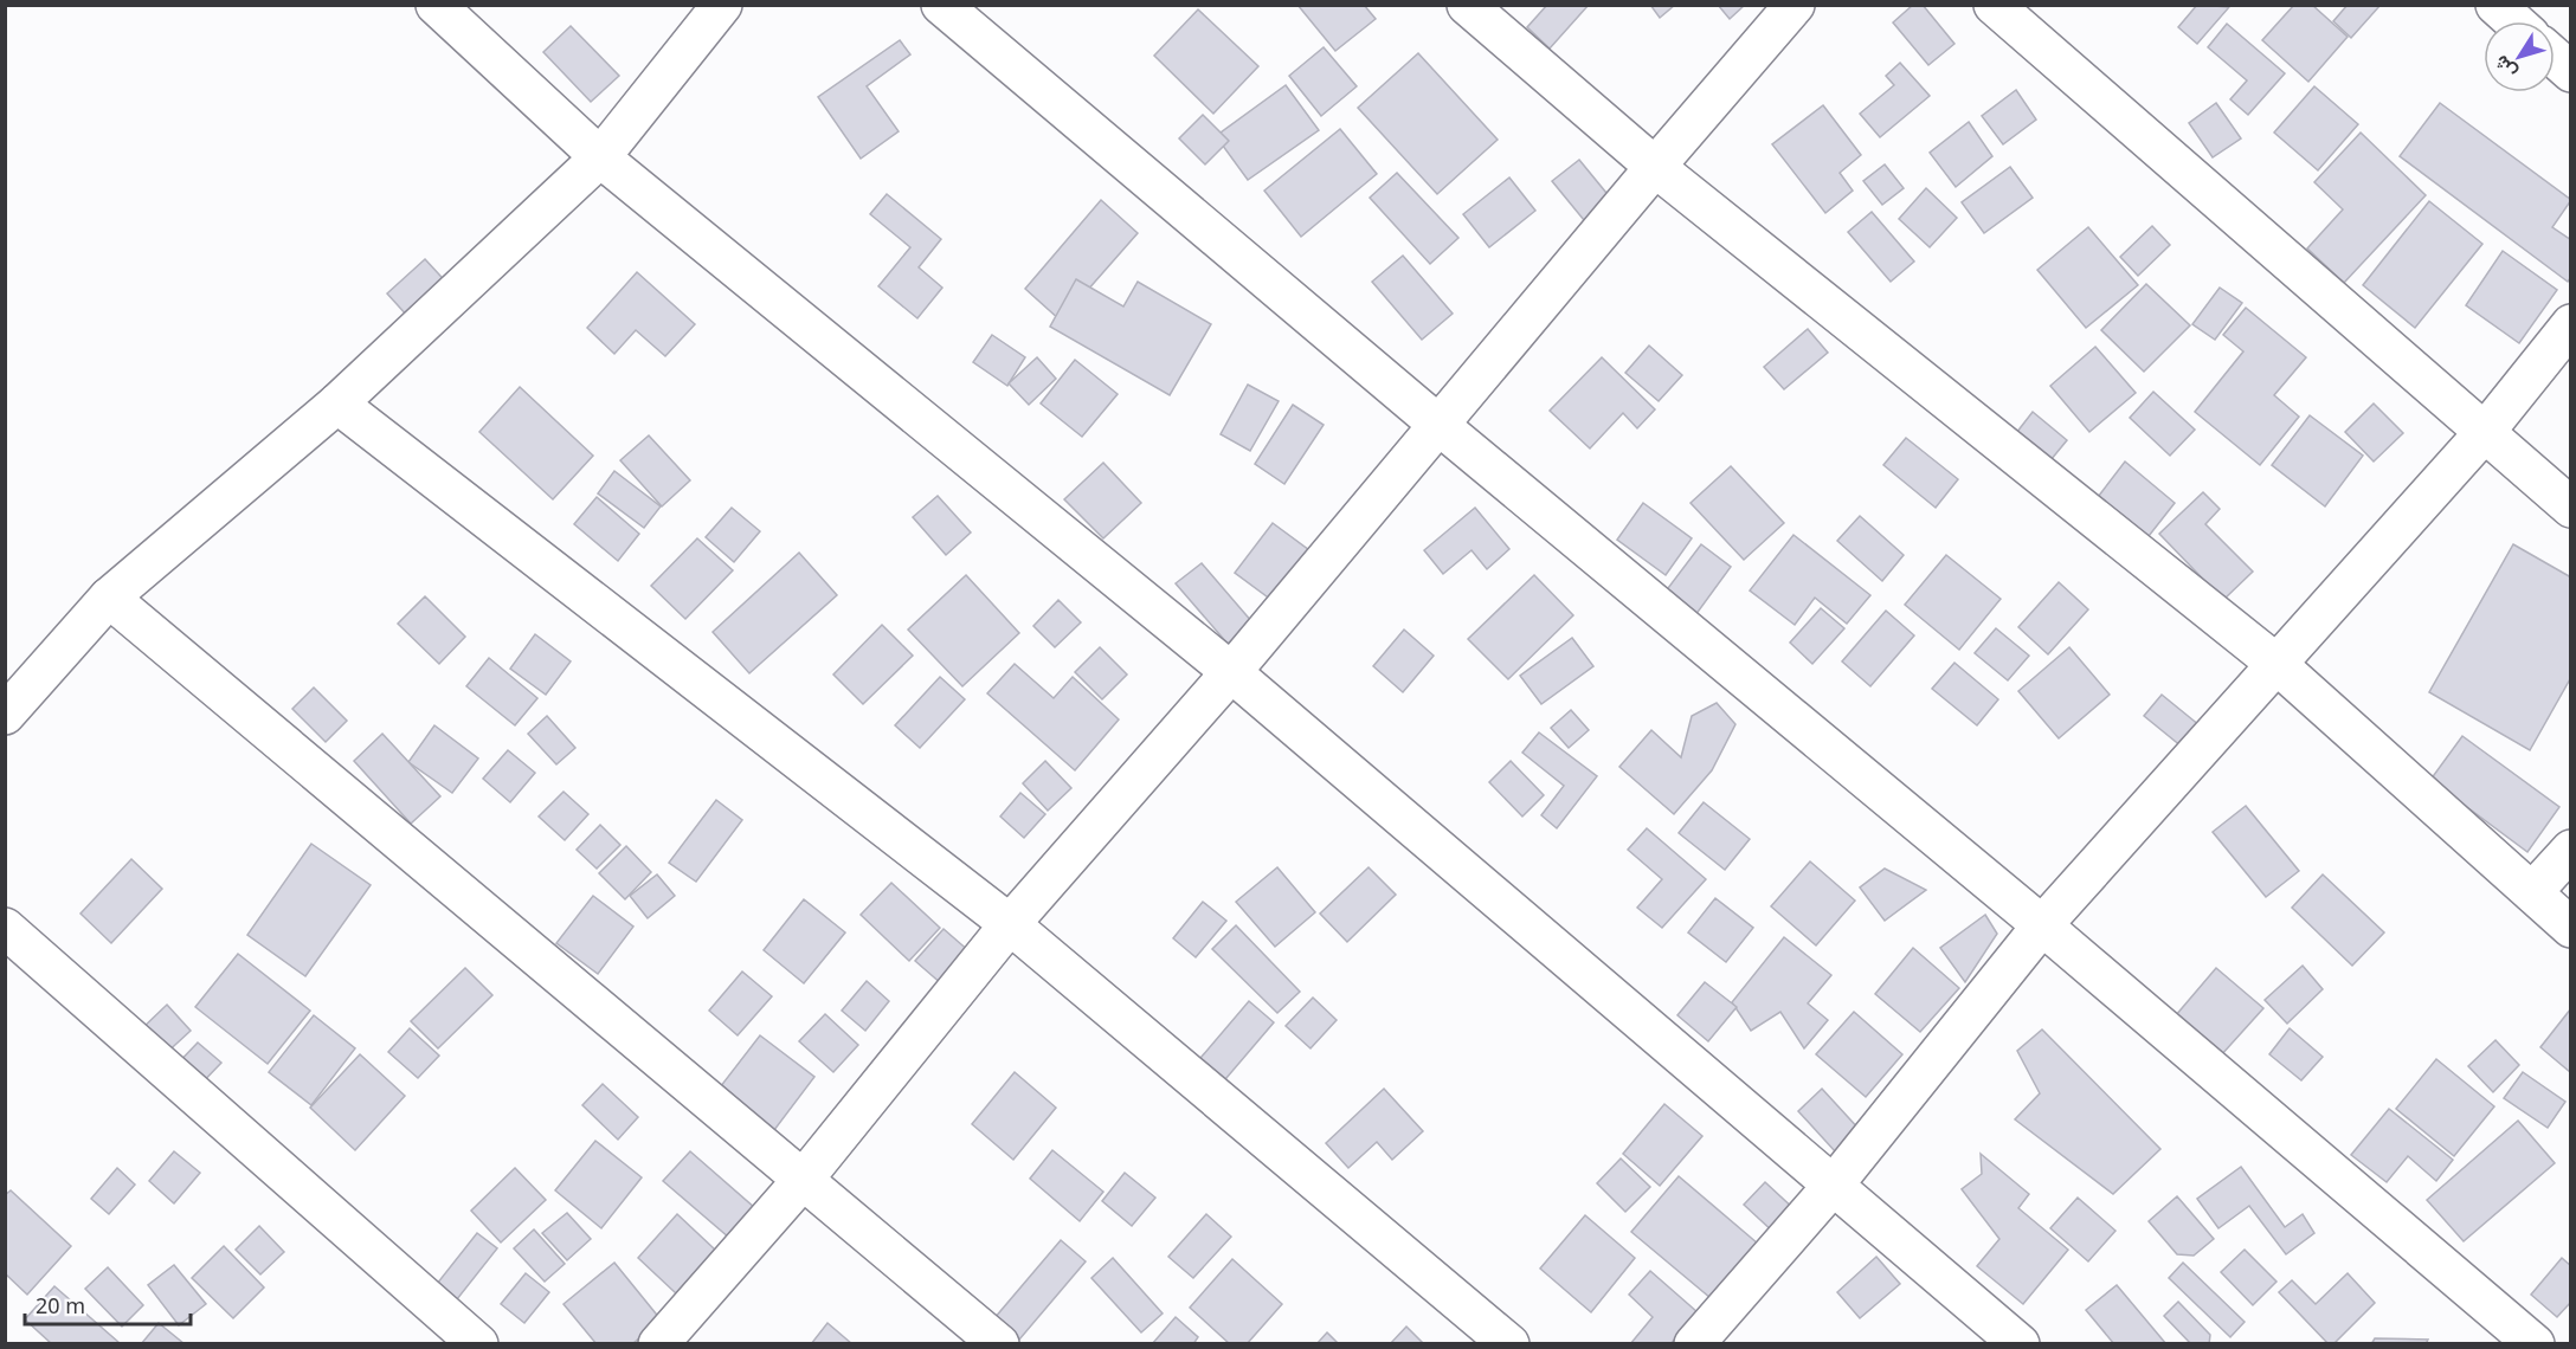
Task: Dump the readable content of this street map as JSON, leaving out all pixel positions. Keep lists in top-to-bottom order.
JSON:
{
  "scale_bar": "20 m",
  "north": "bottom left"
}
